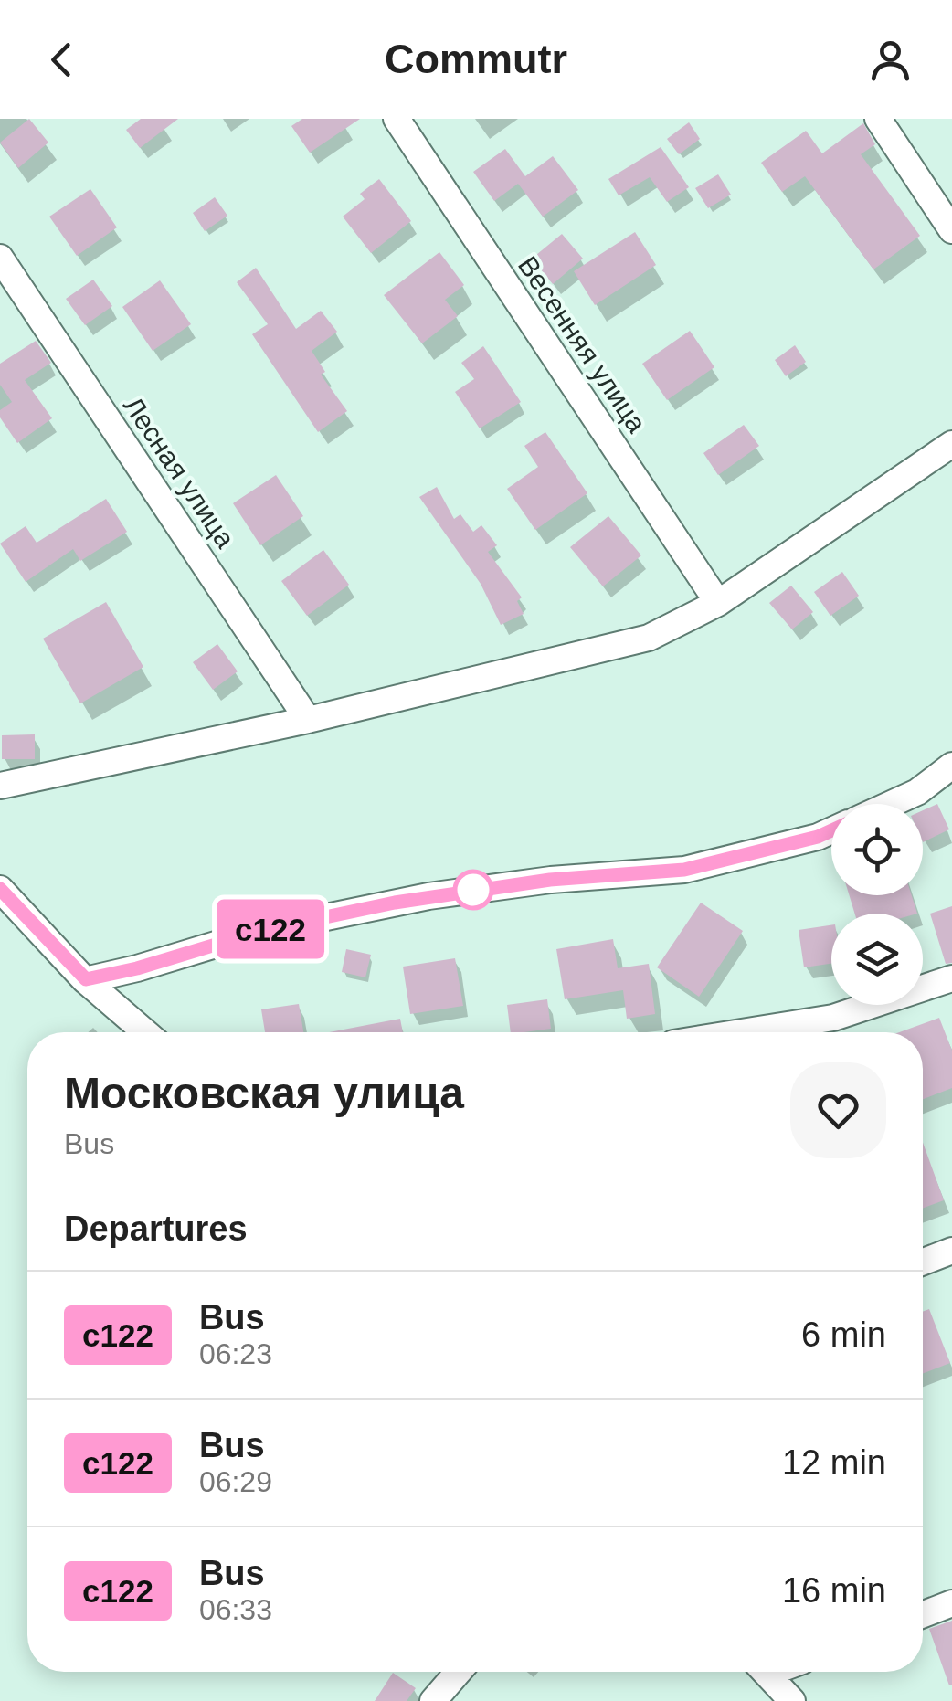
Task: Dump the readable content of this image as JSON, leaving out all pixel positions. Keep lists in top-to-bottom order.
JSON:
{
  "streets": {
    "street": ["Весенняя улица", "Лесная улица"]
  },
  "lines": ["bus line с122"],
  "page": {
    "header": "Commutr",
    "on_map": "с122",
    "heading": [
      ["Московская улица", "Bus"],
      "Departures"
    ],
    "list": [
      {
        "mark": "с122",
        "name": "Bus",
        "note": "06:23",
        "value": "6 min"
      },
      {
        "mark": "с122",
        "name": "Bus",
        "note": "06:29",
        "value": "12 min"
      },
      {
        "mark": "с122",
        "name": "Bus",
        "note": "06:33",
        "value": "16 min"
      }
    ]
  }
}
